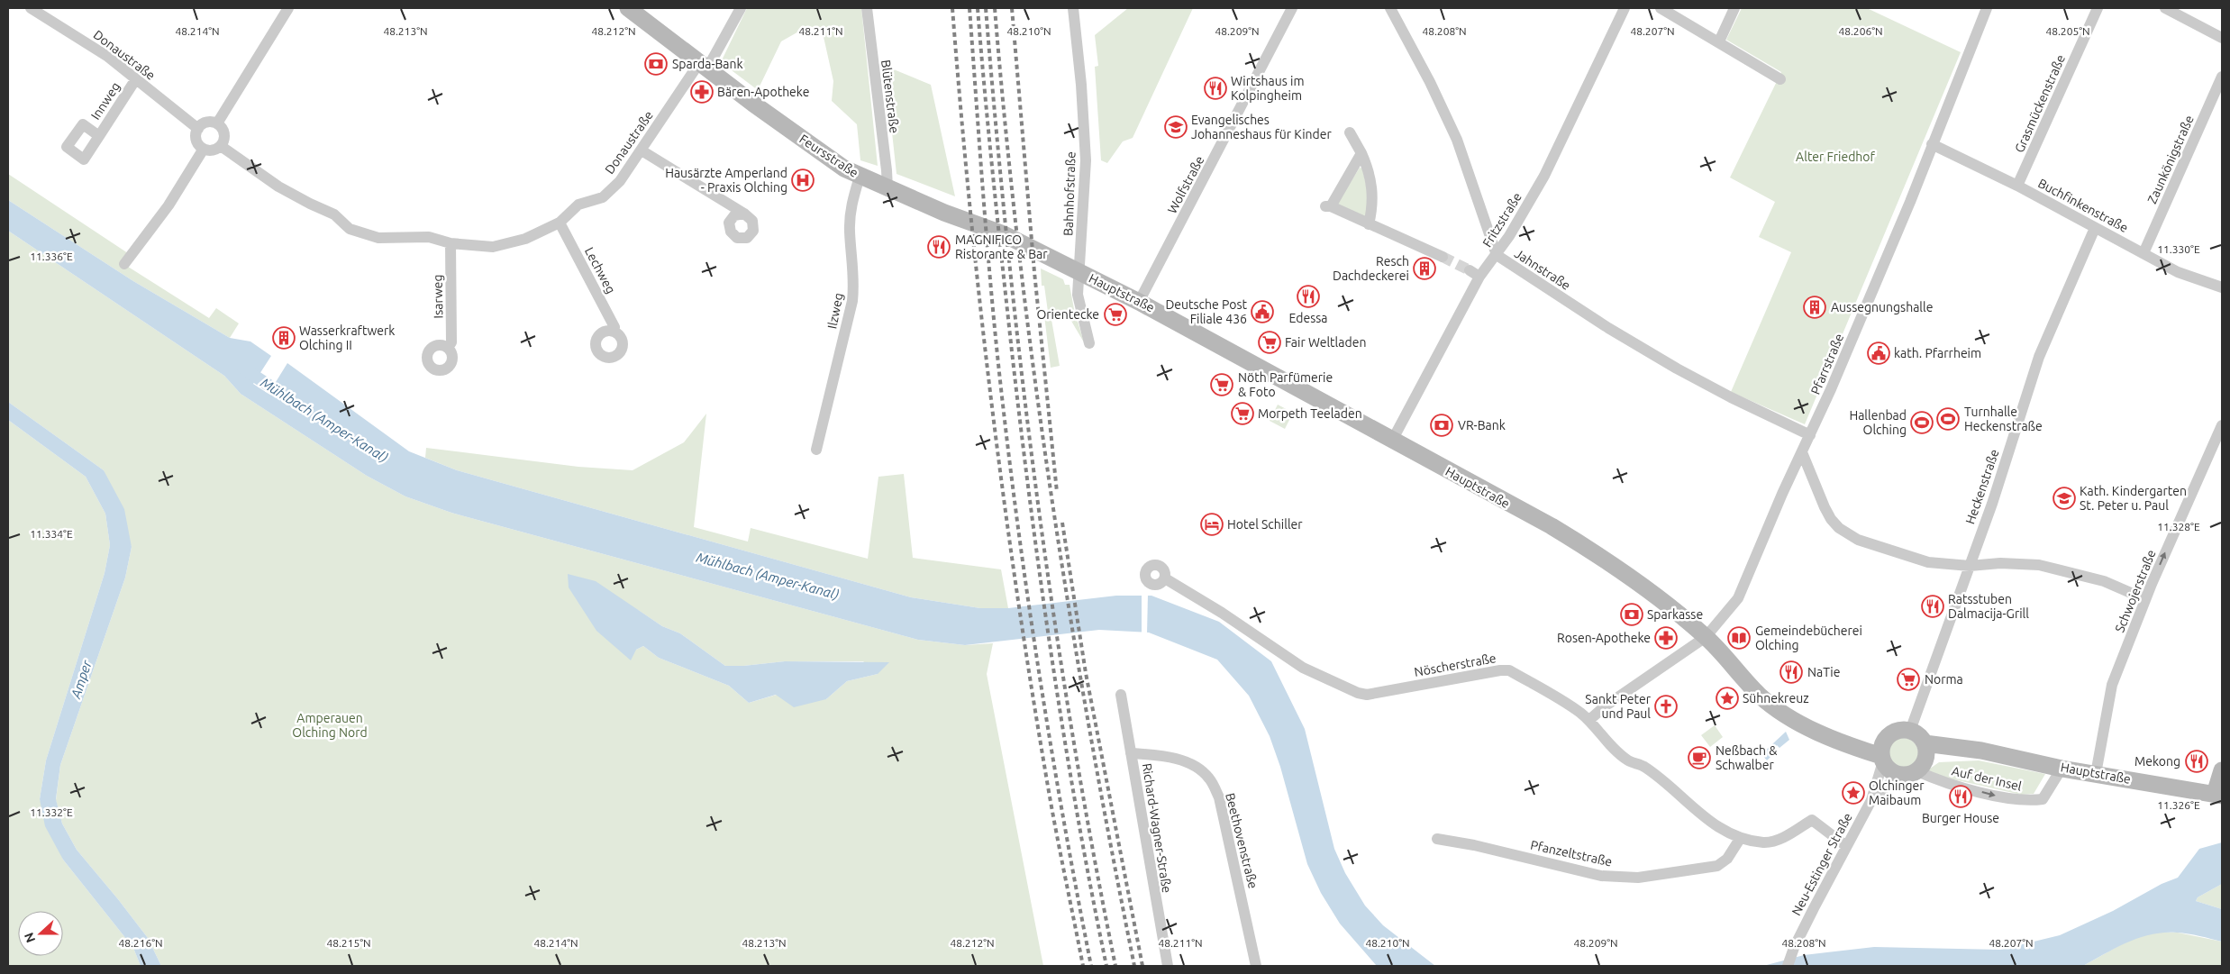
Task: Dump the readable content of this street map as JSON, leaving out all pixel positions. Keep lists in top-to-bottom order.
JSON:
{
  "streets": {
    "street": [
      "Donaustraße",
      "Blütenstraße",
      "Innweg",
      "Grasmückenstraße",
      "Feursstraße",
      "Zaunkönigstraße",
      "Wolfstraße",
      "Bahnhofstraße",
      "Buchfinkenstraße",
      "Fritzstraße",
      "Jahnstraße",
      "Lechweg",
      "Hauptstraße",
      "Isarweg",
      "Ilzweg",
      "Pfarrstraße",
      "Heckenstraße",
      "Schwojerstraße",
      "Nöscherstraße",
      "Auf der Insel",
      "Richard-Wagner-Straße",
      "Beethovenstraße",
      "Pfanzeltstraße",
      "Neu-Estinger Straße"
    ]
  },
  "crossings": [
    ["Donaustraße", "Innweg"],
    ["Donaustraße", "Feursstraße"],
    ["Donaustraße", "Lechweg"],
    ["Donaustraße", "Isarweg"],
    ["Blütenstraße", "Feursstraße"],
    ["Grasmückenstraße", "Buchfinkenstraße"],
    ["Feursstraße", "Bahnhofstraße"],
    ["Feursstraße", "Hauptstraße"],
    ["Feursstraße", "Ilzweg"],
    ["Zaunkönigstraße", "Buchfinkenstraße"],
    ["Wolfstraße", "Hauptstraße"],
    ["Bahnhofstraße", "Hauptstraße"],
    ["Buchfinkenstraße", "Pfarrstraße"],
    ["Buchfinkenstraße", "Heckenstraße"],
    ["Fritzstraße", "Jahnstraße"],
    ["Fritzstraße", "Hauptstraße"],
    ["Jahnstraße", "Pfarrstraße"],
    ["Hauptstraße", "Pfarrstraße"],
    ["Hauptstraße", "Heckenstraße"],
    ["Hauptstraße", "Schwojerstraße"],
    ["Hauptstraße", "Auf der Insel"],
    ["Hauptstraße", "Neu-Estinger Straße"],
    ["Pfarrstraße", "Nöscherstraße"],
    ["Heckenstraße", "Auf der Insel"],
    ["Heckenstraße", "Neu-Estinger Straße"],
    ["Nöscherstraße", "Pfanzeltstraße"],
    ["Nöscherstraße", "Neu-Estinger Straße"],
    ["Auf der Insel", "Neu-Estinger Straße"],
    ["Richard-Wagner-Straße", "Beethovenstraße"]
  ],
  "one_way": ["Schwojerstraße", "Auf der Insel"],
  "water": ["Mühlbach (Amper-Kanal)", "Amper"],
  "parks": ["Alter Friedhof", "Amperauen Olching Nord"],
  "places": {
    "bank": ["Sparda-Bank", "VR-Bank", "Sparkasse"],
    "restaurant": [
      "Wirtshaus im Kolpingheim",
      "MAGNIFICO Ristorante & Bar",
      "Edessa",
      "Ratsstuben Dalmacija-Grill",
      "NaTie",
      "Mekong",
      "Burger House"
    ],
    "pharmacy": ["Bären-Apotheke", "Rosen-Apotheke"],
    "school or university": ["Evangelisches Johanneshaus für Kinder", "Kath. Kindergarten St. Peter u. Paul"],
    "hospital": ["Hausärzte Amperland - Praxis Olching"],
    "building": ["Resch Dachdeckerei", "Aussegnungshalle", "Wasserkraftwerk Olching II"],
    "public building": ["Deutsche Post Filiale 436", "kath. Pfarrheim"],
    "supermarket": [
      "Orientecke",
      "Fair Weltladen",
      "Nöth Parfümerie & Foto",
      "Morpeth Teeladen",
      "Norma"
    ],
    "sports": ["Turnhalle Heckenstraße", "Hallenbad Olching"],
    "hotel": ["Hotel Schiller"],
    "library": ["Gemeindebücherei Olching"],
    "place": ["Sühnekreuz", "Olchinger Maibaum"],
    "church": ["Sankt Peter und Paul"],
    "cafe": ["Neßbach & Schwalber"]
  },
  "north": "left",
  "coordinates": [
    "48.214°N",
    "48.213°N",
    "48.212°N",
    "48.211°N",
    "48.210°N",
    "48.209°N",
    "48.208°N",
    "48.207°N",
    "48.205°N",
    "48.206°N",
    "11.330°E",
    "11.336°E",
    "11.328°E",
    "11.334°E",
    "11.326°E",
    "11.332°E",
    "48.216°N",
    "48.215°N"
  ]
}
